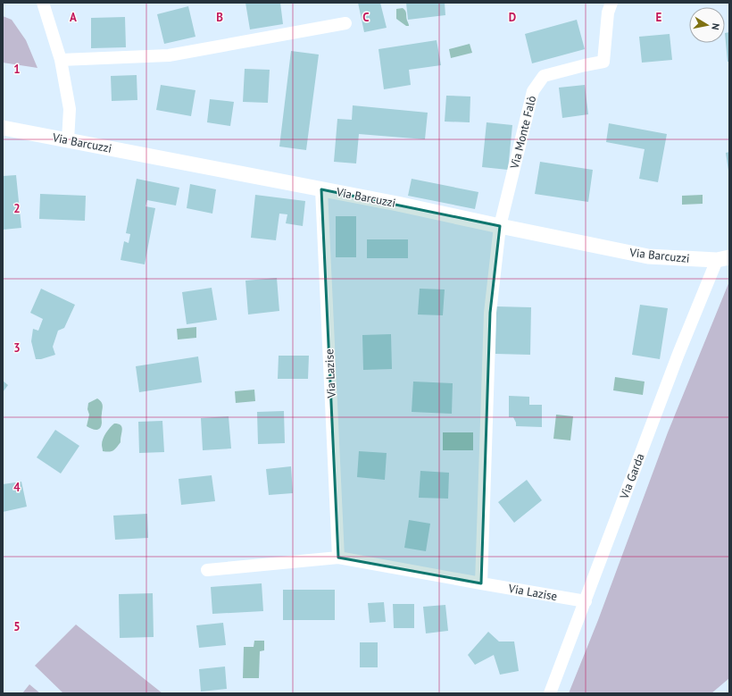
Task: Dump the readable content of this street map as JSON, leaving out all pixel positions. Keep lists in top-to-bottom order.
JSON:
{
  "streets": {
    "street": [
      "Via Monte Falò",
      "Via Barcuzzi",
      "Via Lazise",
      "Via Garda"
    ]
  },
  "crossings": [
    ["Via Monte Falò", "Via Barcuzzi"],
    ["Via Barcuzzi", "Via Lazise"],
    ["Via Barcuzzi", "Via Garda"],
    ["Via Lazise", "Via Garda"]
  ],
  "north": "right",
  "grid": {
    "columns": [
      "A",
      "B",
      "C",
      "D",
      "E"
    ],
    "rows": [
      "1",
      "2",
      "3",
      "4",
      "5"
    ]
  }
}
